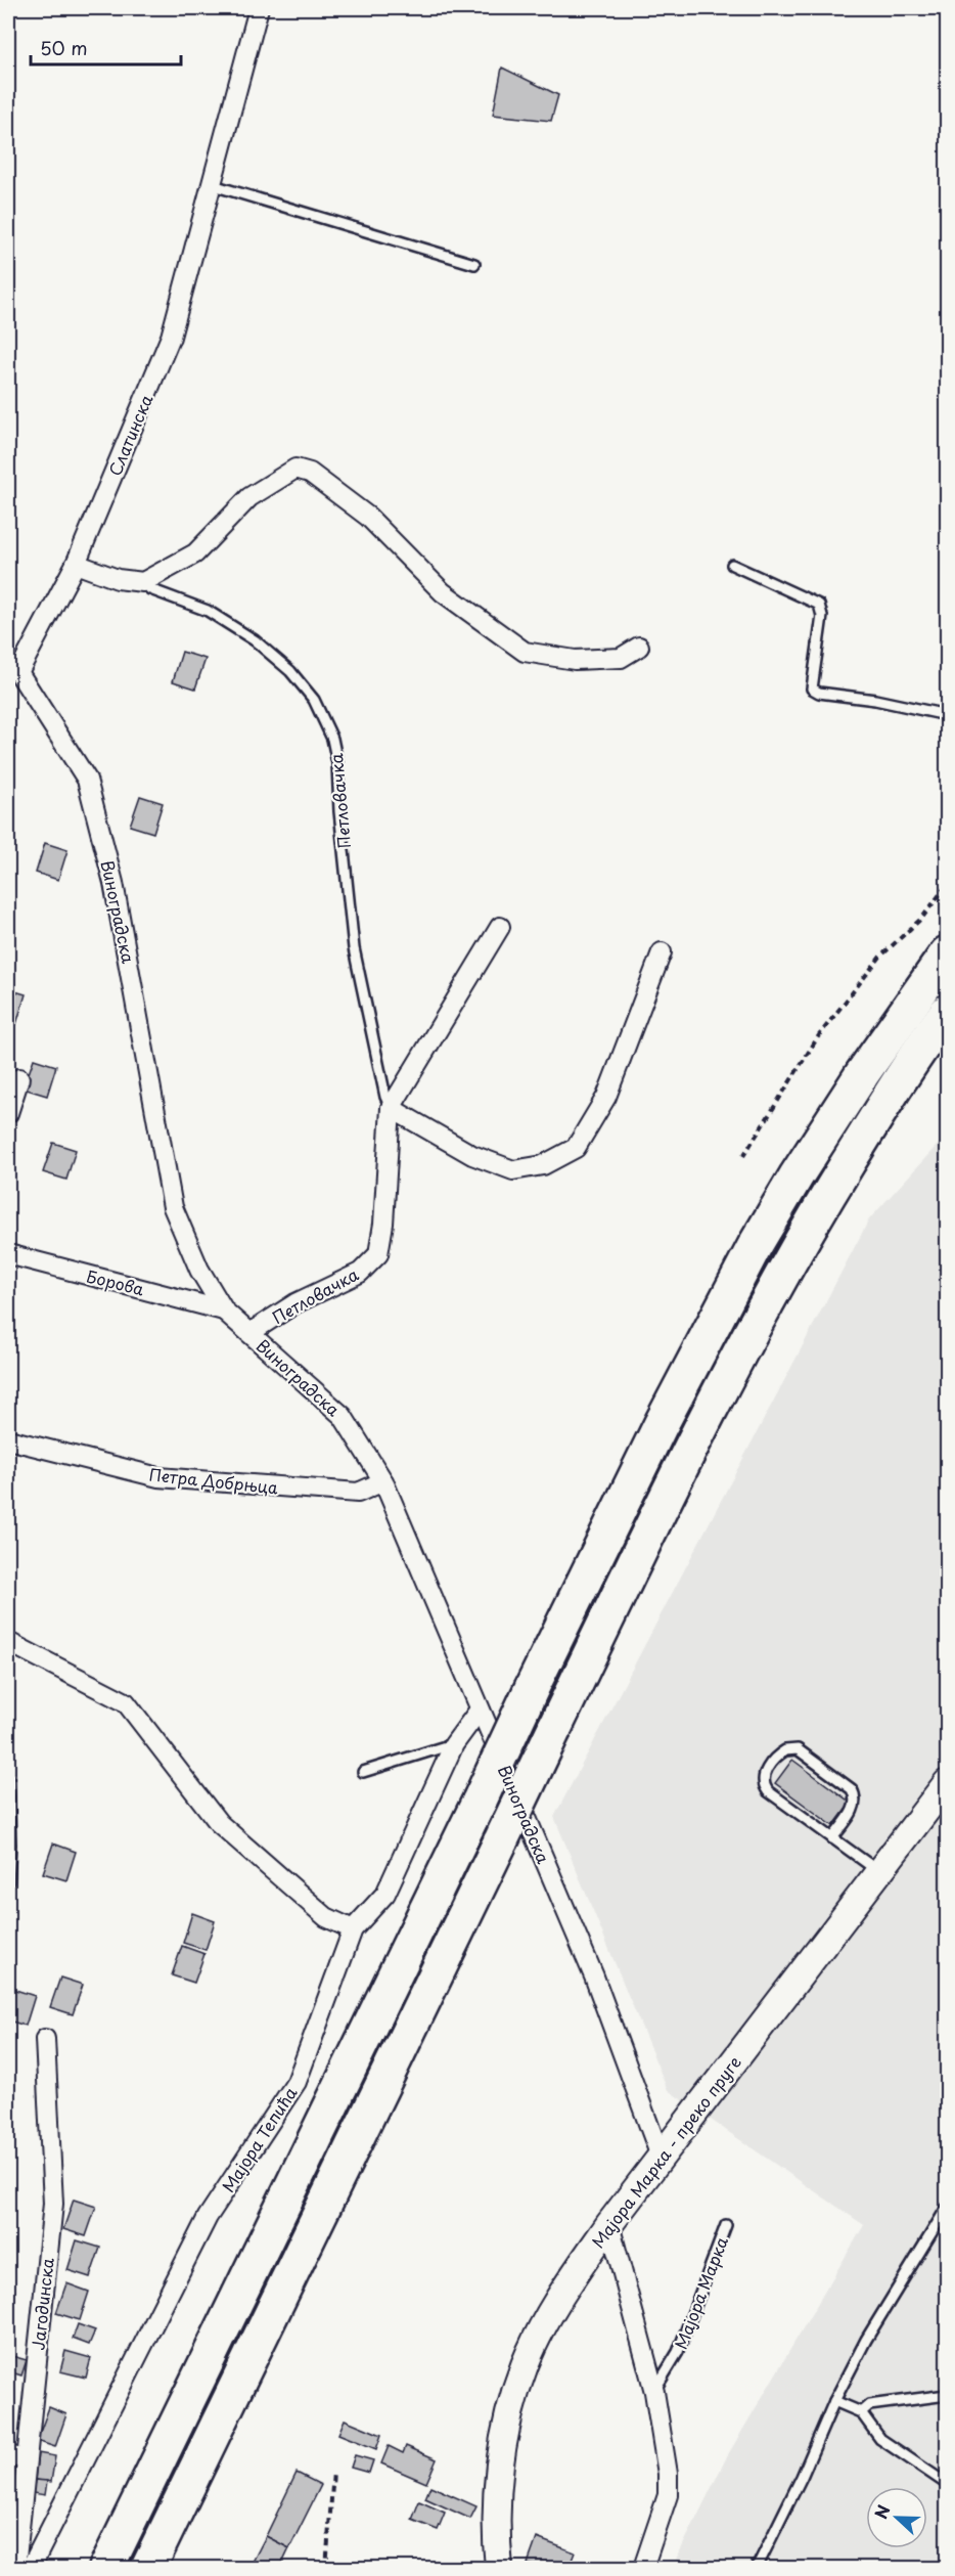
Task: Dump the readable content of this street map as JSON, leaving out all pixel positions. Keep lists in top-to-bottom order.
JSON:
{
  "streets": {
    "street": [
      "Слатинска",
      "Петловачка",
      "Виноградска",
      "Борова",
      "Петра Добрњца",
      "Мајора Тепића",
      "Мајора Марка - преко пруге",
      "Јагодинска"
    ],
    "lane": ["Мајора Марка"]
  },
  "crossings": [
    ["Слатинска", "Петловачка"],
    ["Слатинска", "Виноградска"],
    ["Петловачка", "Виноградска"],
    ["Виноградска", "Борова"],
    ["Виноградска", "Петра Добрњца"],
    ["Виноградска", "Мајора Тепића"],
    ["Виноградска", "Мајора Марка - преко пруге"]
  ],
  "scale_bar": "50 m",
  "north": "left"
}
